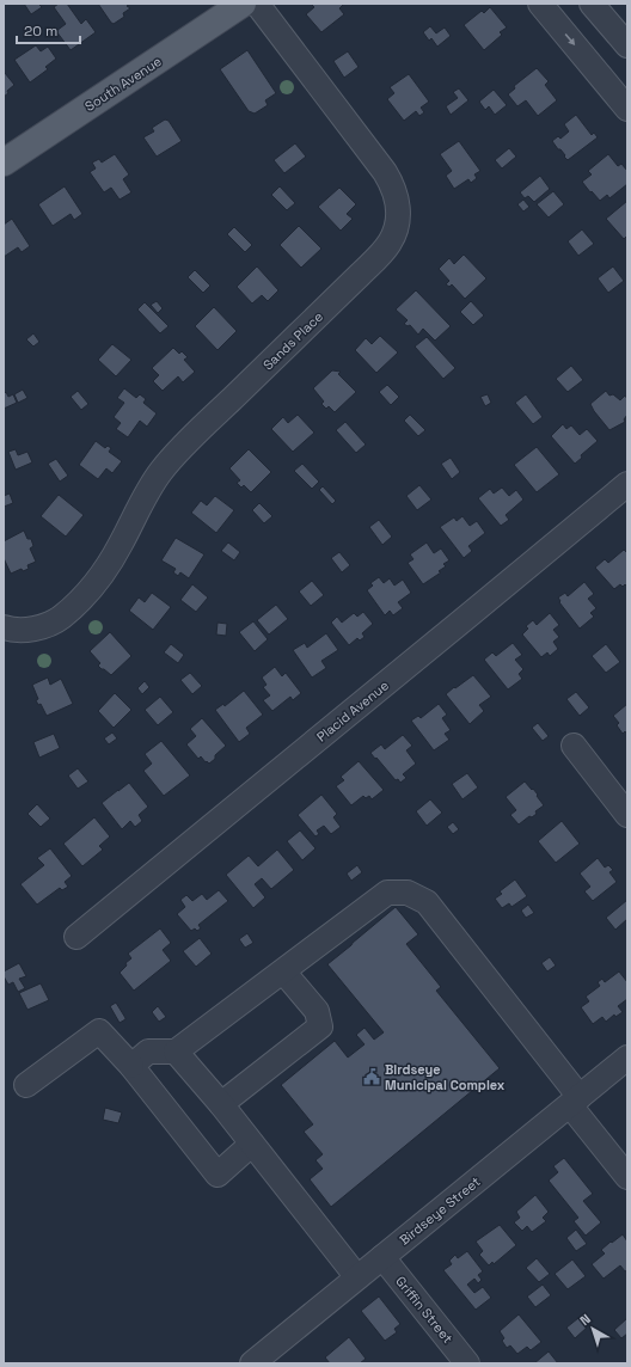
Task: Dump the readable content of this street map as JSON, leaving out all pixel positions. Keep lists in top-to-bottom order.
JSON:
{
  "streets": {
    "main road": ["South Avenue"],
    "street": [
      "Sands Place",
      "Placid Avenue",
      "Birdseye Street",
      "Griffin Street"
    ]
  },
  "crossings": [
    ["Birdseye Street", "Griffin Street"]
  ],
  "places": {
    "public building": ["Birdseye Municipal Complex"]
  },
  "scale_bar": "20 m",
  "north": "top left"
}
